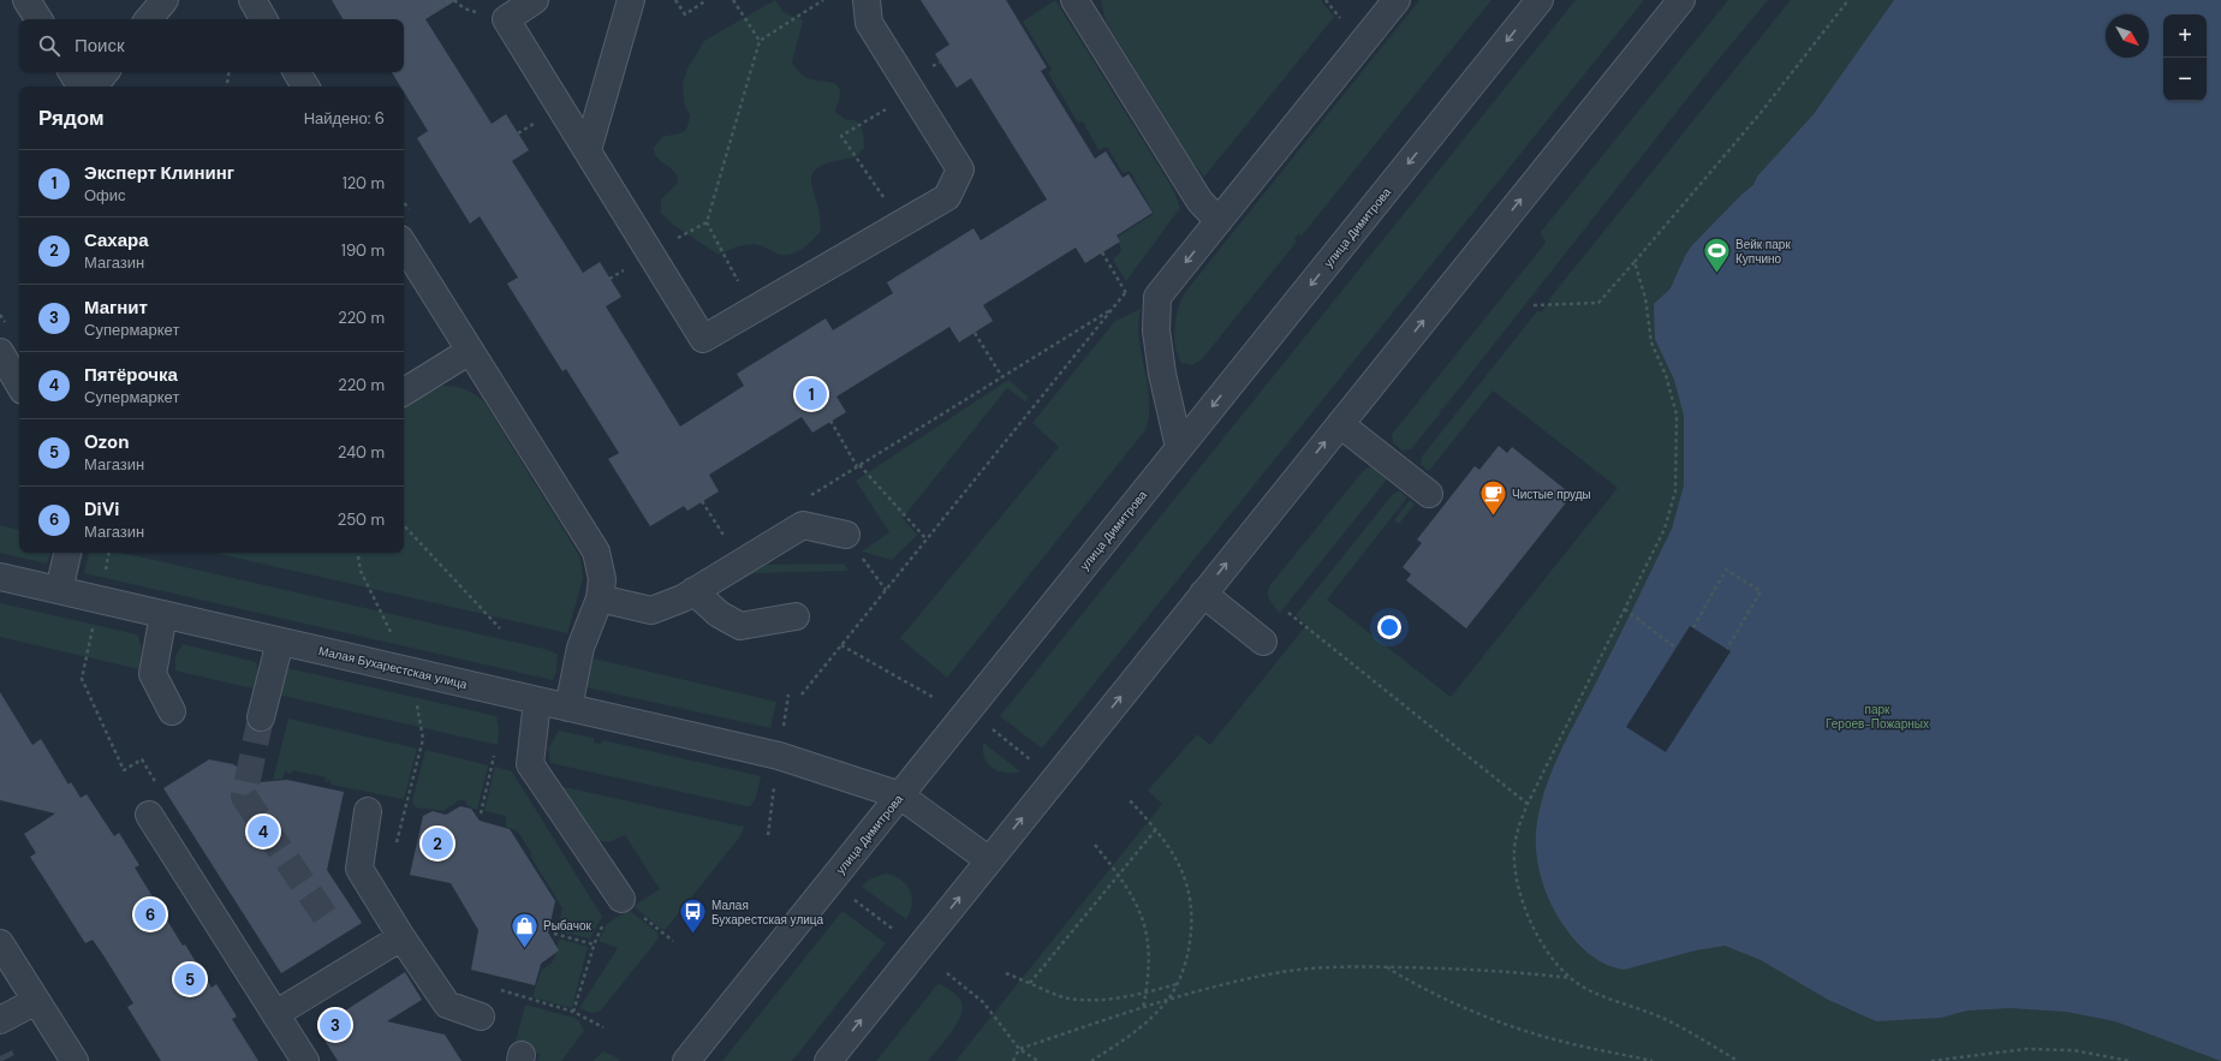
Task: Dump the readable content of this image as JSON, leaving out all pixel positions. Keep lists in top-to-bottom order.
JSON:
{
  "streets": {
    "street": ["улица Димитрова", "Малая Бухарестская улица"]
  },
  "crossings": [
    ["улица Димитрова", "Малая Бухарестская улица"]
  ],
  "parks": ["парк Героев-Пожарных"],
  "places": {
    "sports": ["Вейк парк Купчино"],
    "cafe": ["Чистые пруды"],
    "bus stop": ["Малая Бухарестская улица"],
    "shop": ["Рыбачок"]
  },
  "north": "bottom right",
  "page": {
    "map_buttons": ["+", "−"],
    "search": "Поиск",
    "heading": ["Рядом", "Найдено: 6"],
    "list": [
      {
        "mark": "1",
        "name": "Эксперт Клининг",
        "note": "Офис",
        "value": "120 m"
      },
      {
        "mark": "2",
        "name": "Сахара",
        "note": "Магазин",
        "value": "190 m"
      },
      {
        "mark": "3",
        "name": "Магнит",
        "note": "Супермаркет",
        "value": "220 m"
      },
      {
        "mark": "4",
        "name": "Пятёрочка",
        "note": "Супермаркет",
        "value": "220 m"
      },
      {
        "mark": "5",
        "name": "Ozon",
        "note": "Магазин",
        "value": "240 m"
      },
      {
        "mark": "6",
        "name": "DiVi",
        "note": "Магазин",
        "value": "250 m"
      }
    ],
    "pins": [
      "1",
      "4",
      "2",
      "6",
      "5",
      "3"
    ]
  }
}
